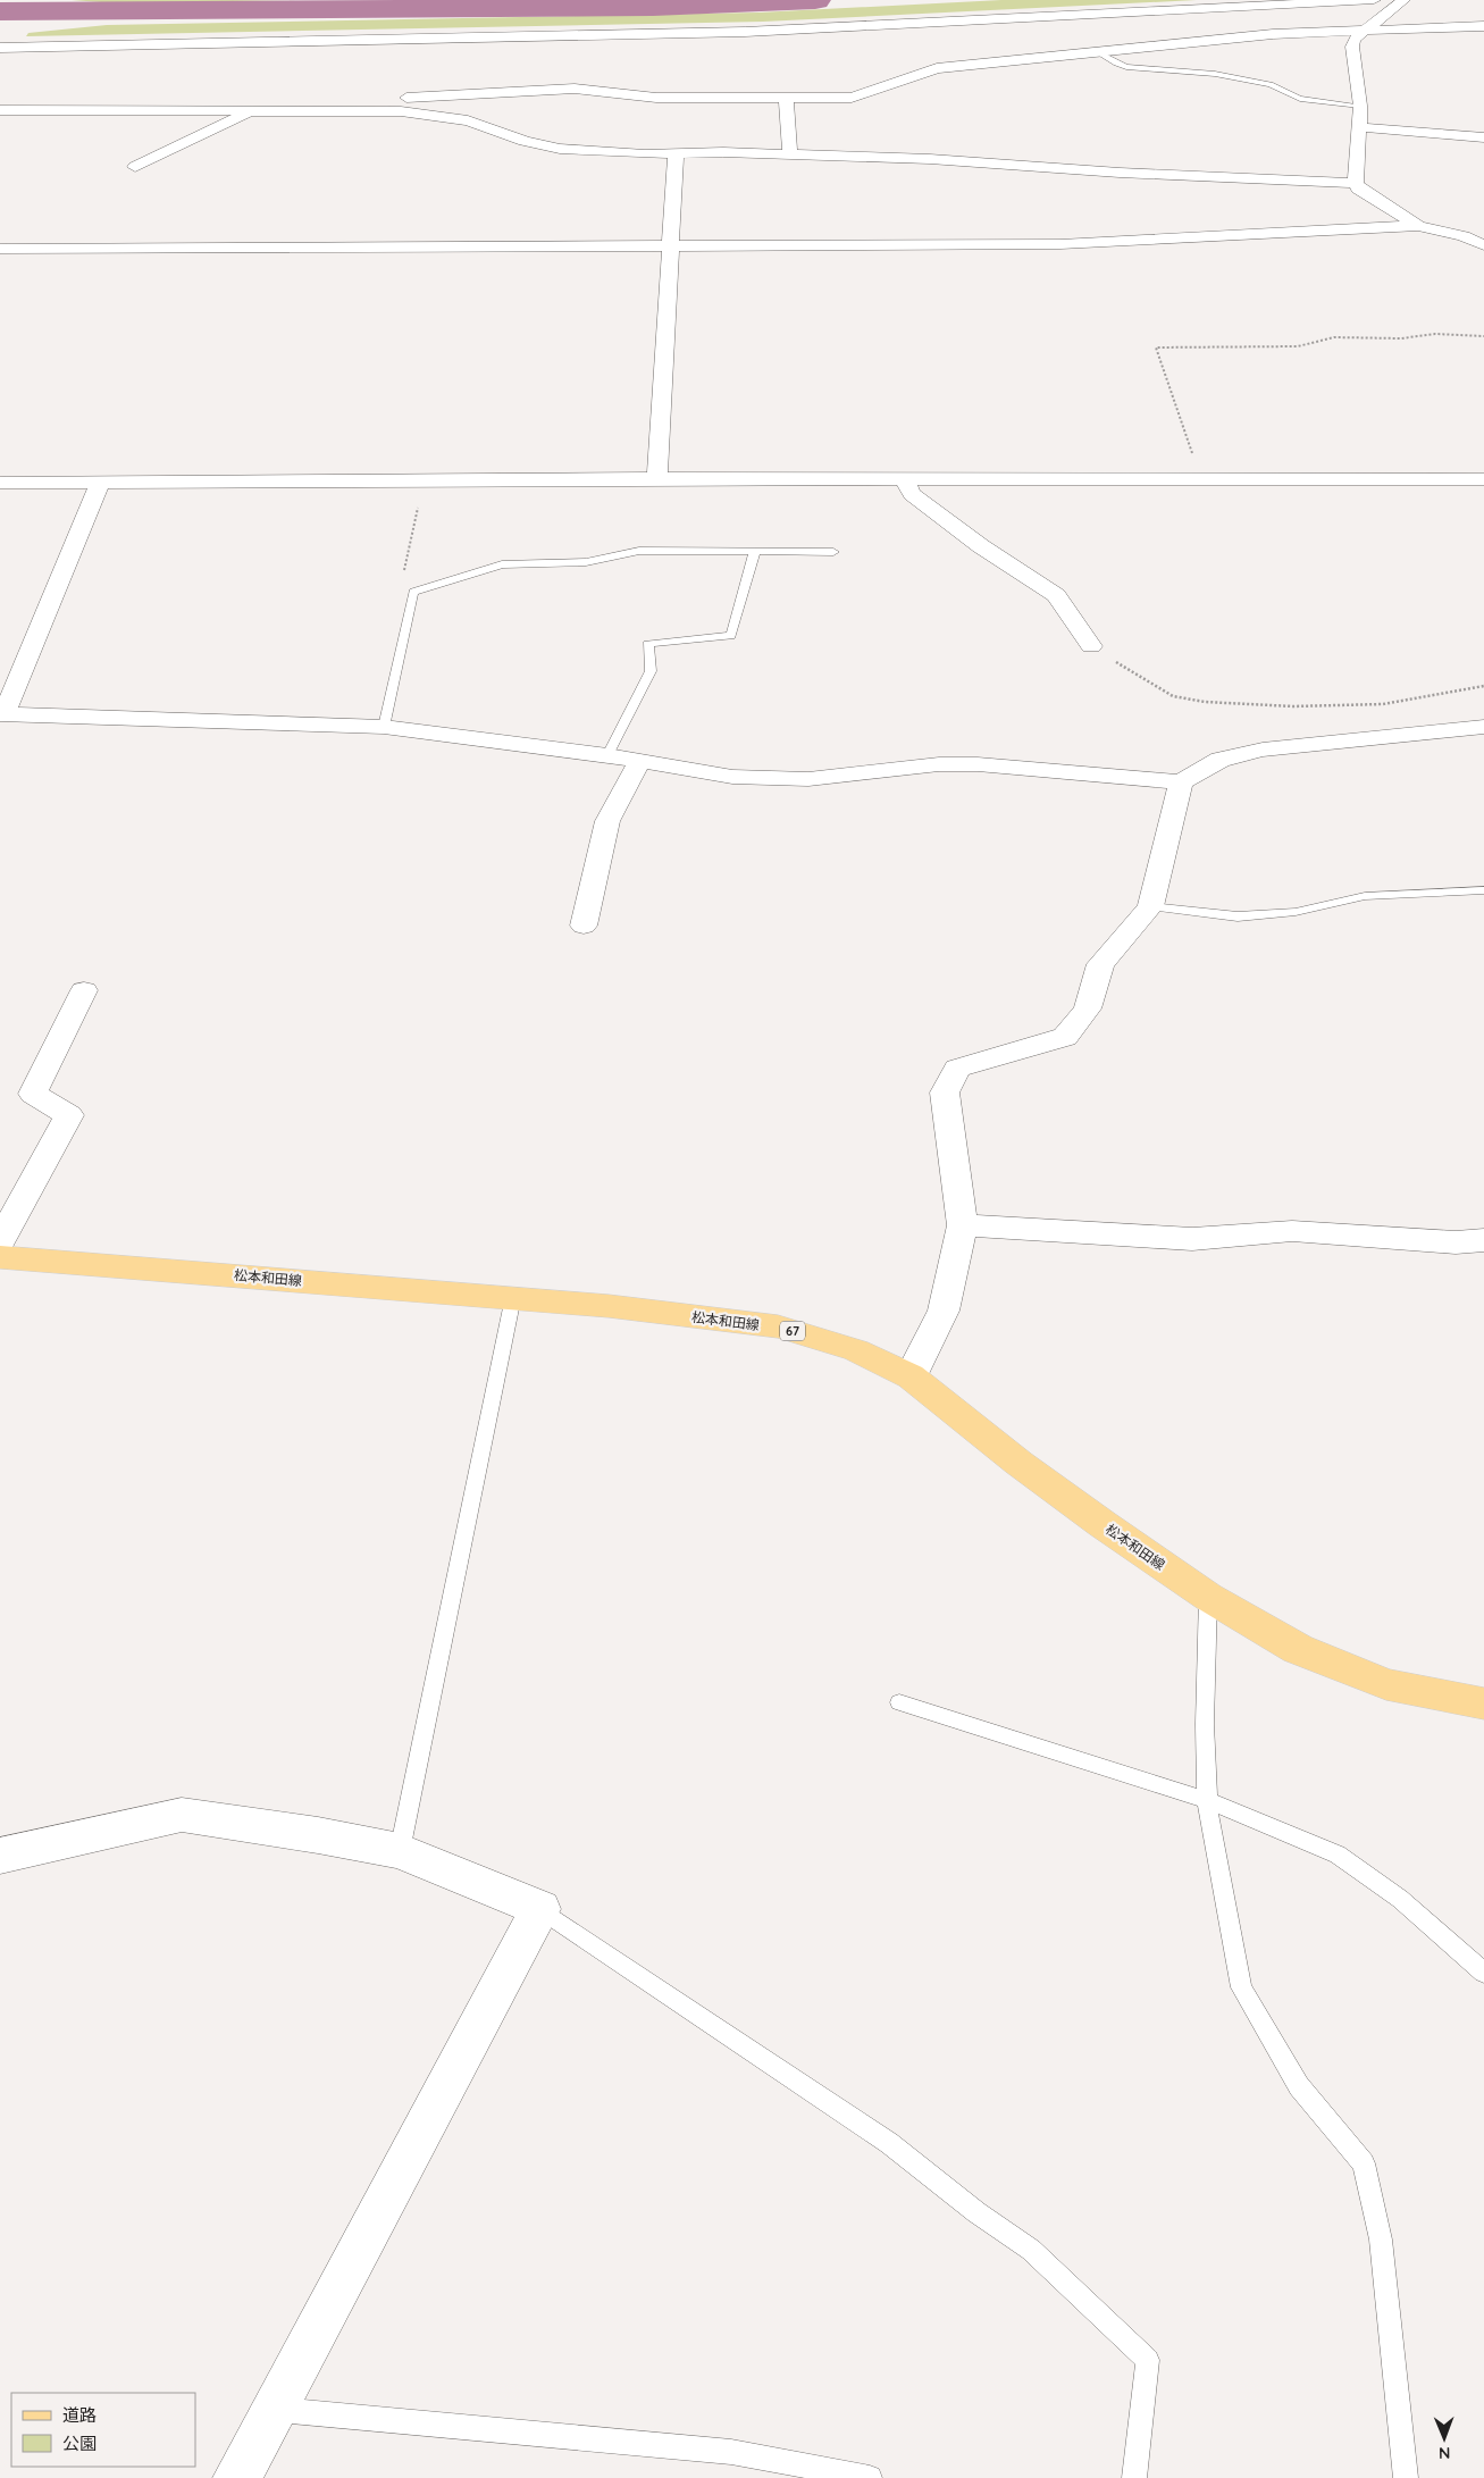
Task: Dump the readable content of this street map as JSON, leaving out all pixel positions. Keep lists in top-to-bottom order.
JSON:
{
  "streets": {
    "main road": ["松本和田線", "67"]
  },
  "legend": ["道路", "公園"],
  "north": "bottom"
}
